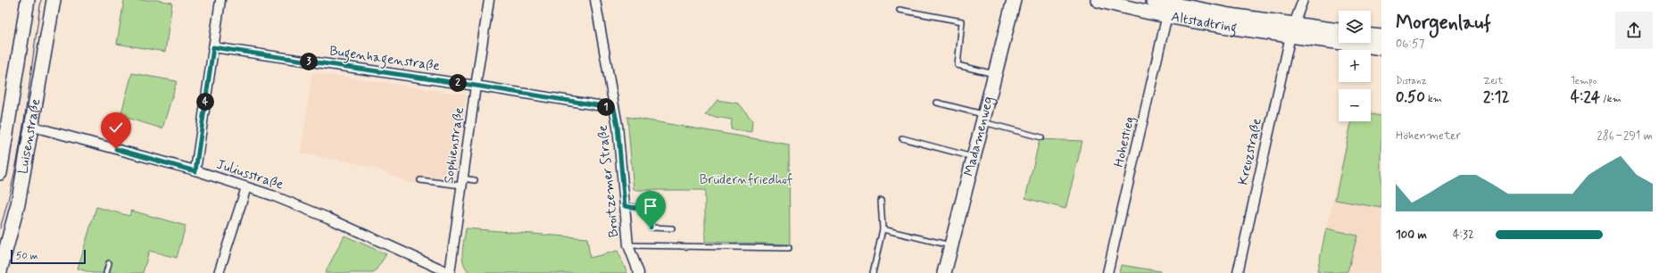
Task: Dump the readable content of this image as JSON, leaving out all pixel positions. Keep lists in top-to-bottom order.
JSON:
{
  "streets": {
    "main road": ["Altstadtring", "Luisenstraße", "Madamenweg"],
    "street": [
      "Bugenhagenstraße",
      "Hohestieg",
      "Sophienstraße",
      "Kreuzstraße",
      "Juliusstraße",
      "Broitzemer Straße"
    ]
  },
  "crossings": [
    ["Altstadtring", "Hohestieg"],
    ["Altstadtring", "Kreuzstraße"],
    ["Bugenhagenstraße", "Sophienstraße"],
    ["Bugenhagenstraße", "Broitzemer Straße"],
    ["Luisenstraße", "Juliusstraße"],
    ["Sophienstraße", "Juliusstraße"]
  ],
  "parks": ["Brüdernfriedhof"],
  "scale_bar": "50 m",
  "page": {
    "heading": ["Morgenlauf", "06:57"],
    "map_buttons": ["+", "−"],
    "pins": [
      "3",
      "2",
      "4",
      "1"
    ],
    "stats": [
      ["Distanz", "0.50 km"],
      ["Zeit", "2:12"],
      ["Tempo", "4:24 /km"]
    ],
    "chart": ["Höhenmeter", "286–291 m"],
    "list": [
      {
        "name": "100 m",
        "note": "4:32"
      }
    ],
    "scale": "50 m"
  }
}
